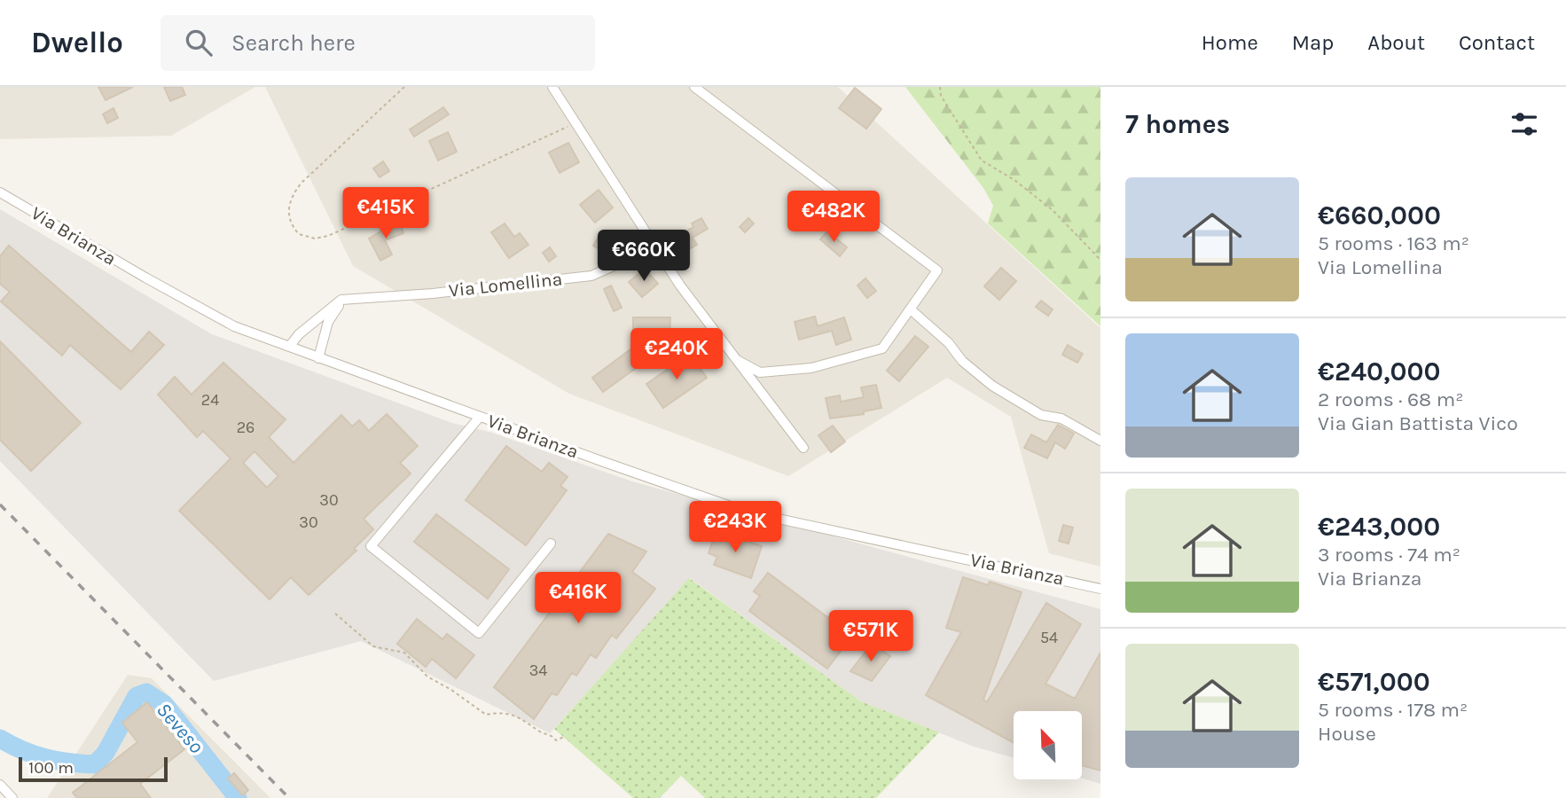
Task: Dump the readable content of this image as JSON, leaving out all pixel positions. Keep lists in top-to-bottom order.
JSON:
{
  "streets": {
    "street": ["Via Brianza", "Via Lomellina"]
  },
  "crossings": [
    ["Via Brianza", "Via Lomellina"]
  ],
  "water": ["Seveso"],
  "house_numbers": [
    "24",
    "26",
    "30",
    "30",
    "54",
    "34"
  ],
  "scale_bar": "100 m",
  "north": "top left",
  "page": {
    "header": "Dwello",
    "search": "Search here",
    "nav": [
      "Home",
      "Map",
      "About",
      "Contact"
    ],
    "heading": "7 homes",
    "list": [
      {
        "name": "€660,000",
        "note": "5 rooms · 163 m² · Via Lomellina"
      },
      {
        "name": "€240,000",
        "note": "2 rooms · 68 m² · Via Gian Battista Vico"
      },
      {
        "name": "€243,000",
        "note": "3 rooms · 74 m² · Via Brianza"
      },
      {
        "name": "€571,000",
        "note": "5 rooms · 178 m² · House"
      }
    ],
    "price": [
      "€415K",
      "€482K",
      "€660K",
      "€240K",
      "€243K",
      "€416K",
      "€571K"
    ],
    "scale": "100 m"
  }
}
